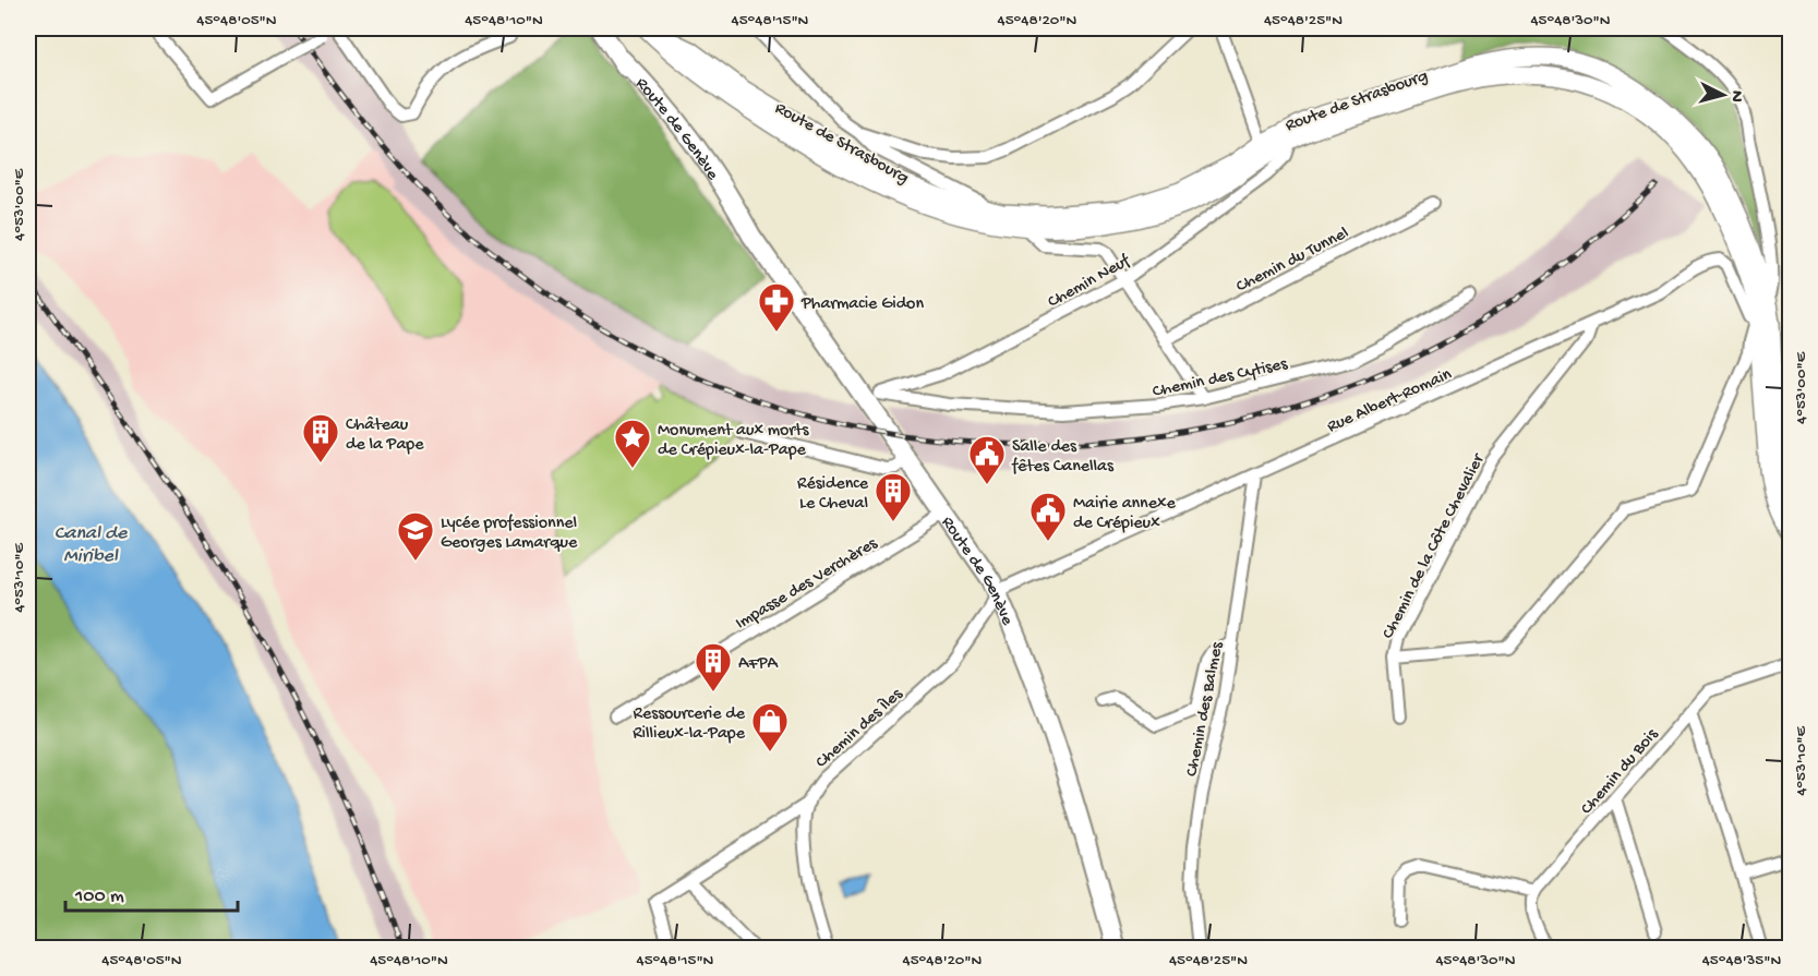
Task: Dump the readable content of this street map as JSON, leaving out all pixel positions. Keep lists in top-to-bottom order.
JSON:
{
  "streets": {
    "main road": ["Route de Strasbourg", "Route de Genève"],
    "street": [
      "Chemin du Tunnel",
      "Chemin Neuf",
      "Chemin des Cytises",
      "Rue Albert-Romain",
      "Chemin de la Côte Chevalier",
      "Impasse des Verchères",
      "Chemin des Balmes",
      "Chemin des Îles",
      "Chemin du Bois"
    ]
  },
  "crossings": [
    ["Route de Strasbourg", "Chemin Neuf"],
    ["Route de Strasbourg", "Rue Albert-Romain"],
    ["Route de Strasbourg", "Chemin de la Côte Chevalier"],
    ["Route de Genève", "Chemin Neuf"],
    ["Route de Genève", "Chemin des Cytises"],
    ["Route de Genève", "Rue Albert-Romain"],
    ["Route de Genève", "Impasse des Verchères"],
    ["Route de Genève", "Chemin des Îles"],
    ["Chemin Neuf", "Chemin des Cytises"],
    ["Rue Albert-Romain", "Chemin de la Côte Chevalier"],
    ["Rue Albert-Romain", "Chemin des Balmes"],
    ["Rue Albert-Romain", "Chemin des Îles"]
  ],
  "water": ["Canal de Miribel"],
  "places": {
    "pharmacy": ["Pharmacie Gidon"],
    "building": ["Château de la Pape", "Résidence Le Cheval", "AFPA"],
    "place": ["Monument aux morts de Crépieux-la-Pape"],
    "public building": ["Salle des fêtes Canellas", "Mairie annexe de Crépieux"],
    "school or university": ["Lycée professionnel Georges Lamarque"],
    "shop": ["Ressourcerie de Rillieux-la-Pape"]
  },
  "scale_bar": "100 m",
  "north": "right",
  "coordinates": [
    "45°48'05\"N",
    "45°48'10\"N",
    "45°48'15\"N",
    "45°48'20\"N",
    "45°48'25\"N",
    "45°48'30\"N",
    "4°53'00\"E",
    "4°53'10\"E",
    "45°48'35\"N"
  ]
}
